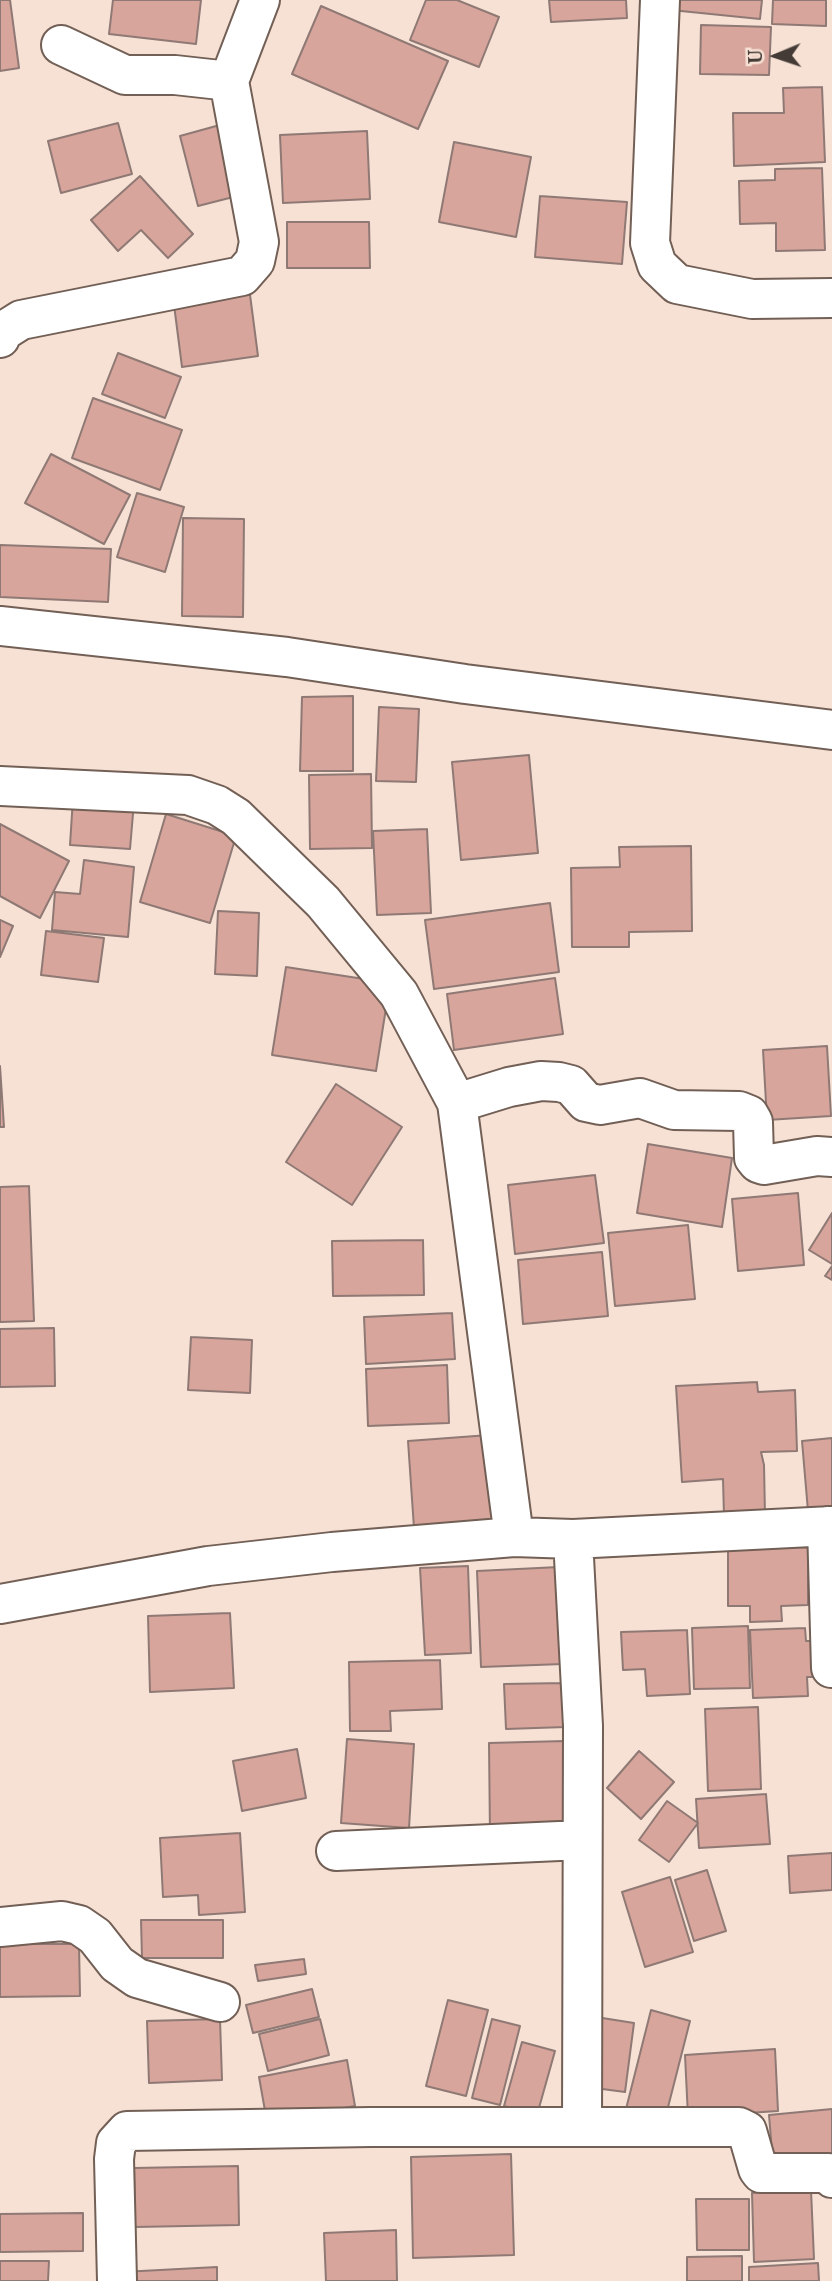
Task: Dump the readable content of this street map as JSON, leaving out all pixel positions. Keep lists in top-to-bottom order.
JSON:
{
  "north": "left"
}
